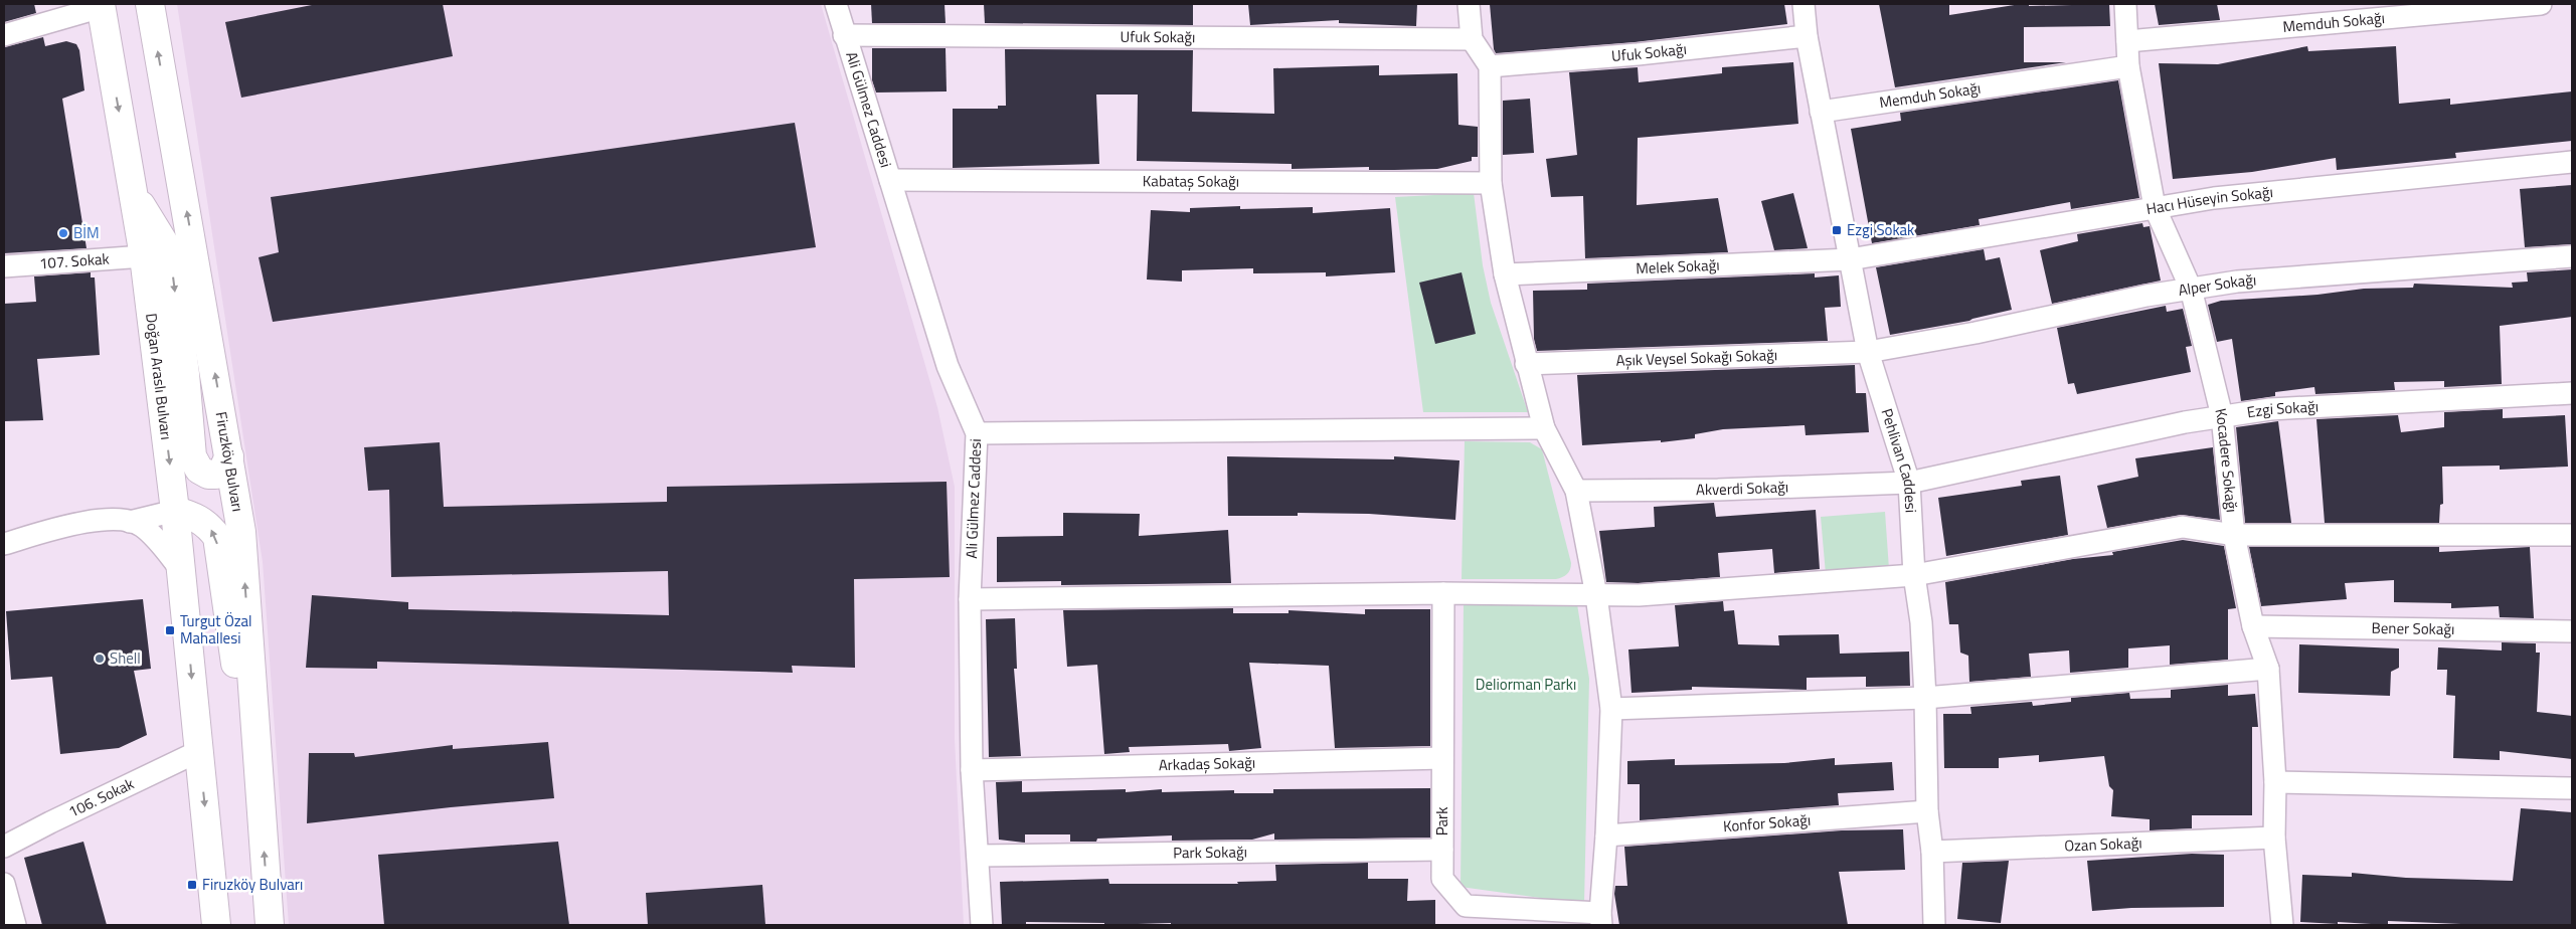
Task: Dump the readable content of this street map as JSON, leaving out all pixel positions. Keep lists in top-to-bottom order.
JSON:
{
  "streets": {
    "main road": ["Doğan Araslı Bulvarı", "Firuzköy Bulvarı"],
    "street": [
      "Memduh Sokağı",
      "Ufuk Sokağı",
      "Ali Gülmez Caddesi",
      "Kabataş Sokağı",
      "Hacı Hüseyin Sokağı",
      "107. Sokak",
      "Melek Sokağı",
      "Alper Sokağı",
      "Aşık Veysel Sokağı Sokağı",
      "Ezgi Sokağı",
      "Pehlivan Caddesi",
      "Kocadere Sokağı",
      "Akverdi Sokağı",
      "Bener Sokağı",
      "Arkadaş Sokağı",
      "106. Sokak",
      "Park",
      "Konfor Sokağı",
      "Ozan Sokağı",
      "Park Sokağı"
    ]
  },
  "crossings": [
    ["Memduh Sokağı", "Pehlivan Caddesi"],
    ["Memduh Sokağı", "Kocadere Sokağı"],
    ["Ufuk Sokağı", "Ali Gülmez Caddesi"],
    ["Ufuk Sokağı", "Pehlivan Caddesi"],
    ["Ali Gülmez Caddesi", "Kabataş Sokağı"],
    ["Ali Gülmez Caddesi", "Arkadaş Sokağı"],
    ["Ali Gülmez Caddesi", "Park Sokağı"],
    ["Hacı Hüseyin Sokağı", "Melek Sokağı"],
    ["Hacı Hüseyin Sokağı", "Pehlivan Caddesi"],
    ["Hacı Hüseyin Sokağı", "Kocadere Sokağı"],
    ["107. Sokak", "Doğan Araslı Bulvarı"],
    ["Melek Sokağı", "Pehlivan Caddesi"],
    ["Alper Sokağı", "Aşık Veysel Sokağı Sokağı"],
    ["Alper Sokağı", "Pehlivan Caddesi"],
    ["Alper Sokağı", "Kocadere Sokağı"],
    ["Aşık Veysel Sokağı Sokağı", "Pehlivan Caddesi"],
    ["Doğan Araslı Bulvarı", "106. Sokak"],
    ["Ezgi Sokağı", "Pehlivan Caddesi"],
    ["Ezgi Sokağı", "Kocadere Sokağı"],
    ["Ezgi Sokağı", "Akverdi Sokağı"],
    ["Pehlivan Caddesi", "Akverdi Sokağı"],
    ["Pehlivan Caddesi", "Konfor Sokağı"],
    ["Pehlivan Caddesi", "Ozan Sokağı"],
    ["Kocadere Sokağı", "Bener Sokağı"],
    ["Kocadere Sokağı", "Ozan Sokağı"],
    ["Arkadaş Sokağı", "Park"],
    ["Park", "Park Sokağı"]
  ],
  "one_way": ["Doğan Araslı Bulvarı"],
  "parks": ["Deliorman Parkı"],
  "places": {
    "transit": ["Ezgi Sokak", "Turgut Özal Mahallesi", "Firuzköy Bulvarı"],
    "other": ["BİM", "Shell"]
  }
}
